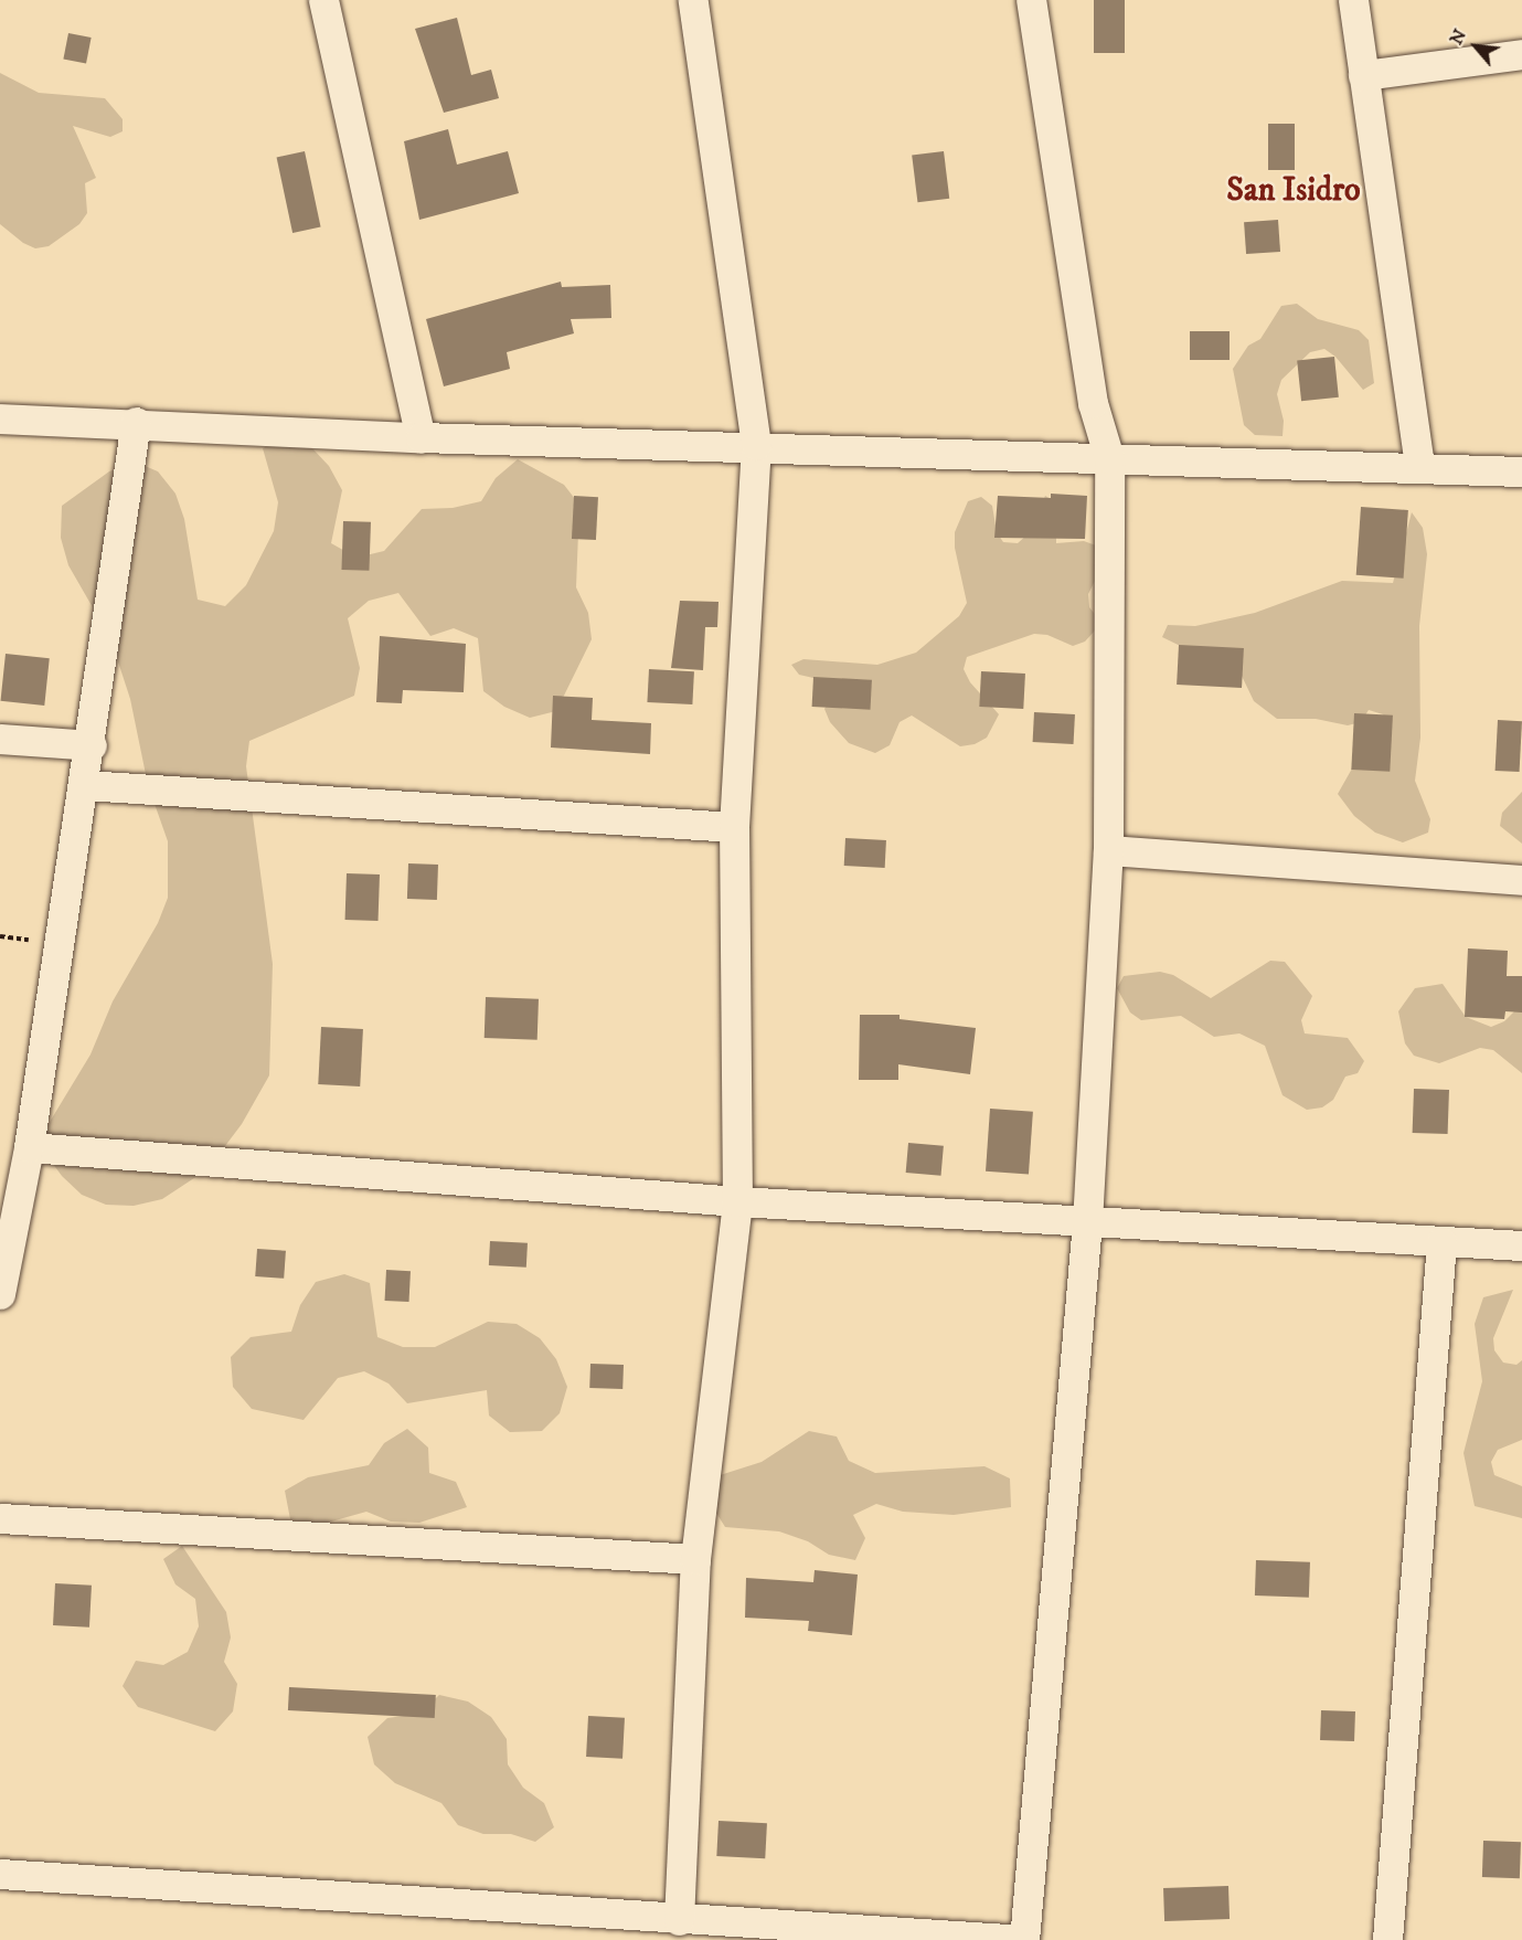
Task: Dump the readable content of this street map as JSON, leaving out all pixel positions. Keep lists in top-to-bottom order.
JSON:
{
  "districts": ["San Isidro"],
  "north": "top left"
}
